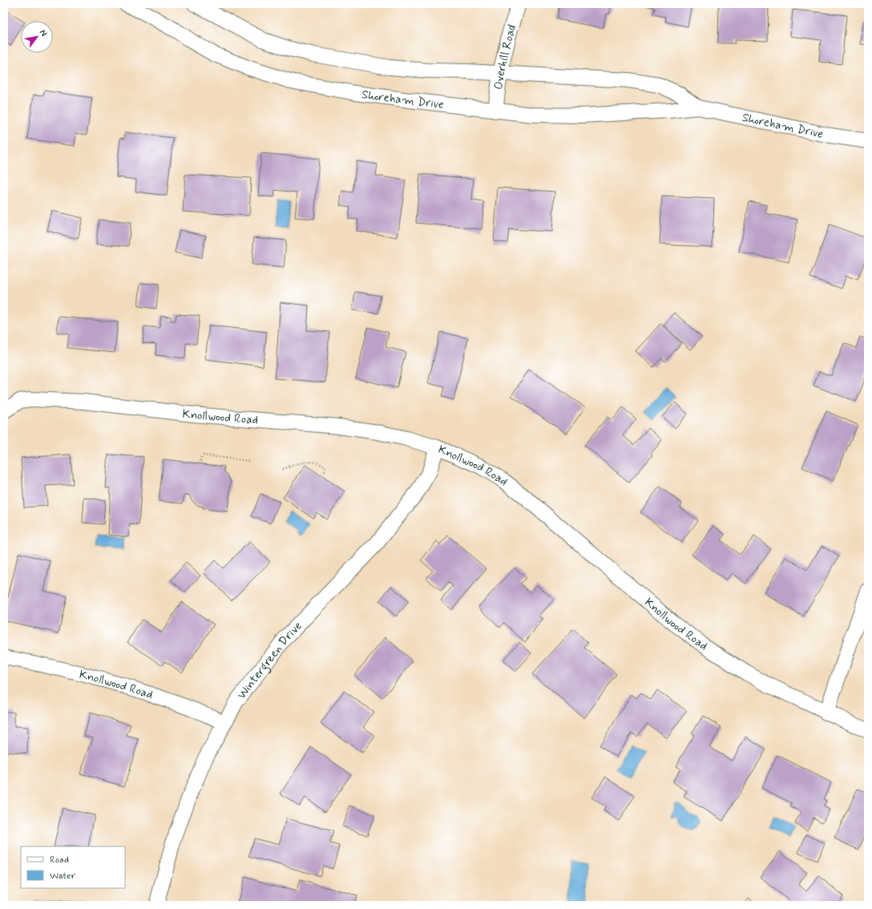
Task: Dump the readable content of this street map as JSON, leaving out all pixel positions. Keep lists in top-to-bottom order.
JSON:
{
  "streets": {
    "street": [
      "Overhill Road",
      "Shoreham Drive",
      "Knollwood Road",
      "Wintergreen Drive"
    ]
  },
  "crossings": [
    ["Overhill Road", "Shoreham Drive"],
    ["Knollwood Road", "Wintergreen Drive"]
  ],
  "legend": ["Road", "Water"],
  "north": "top right"
}
